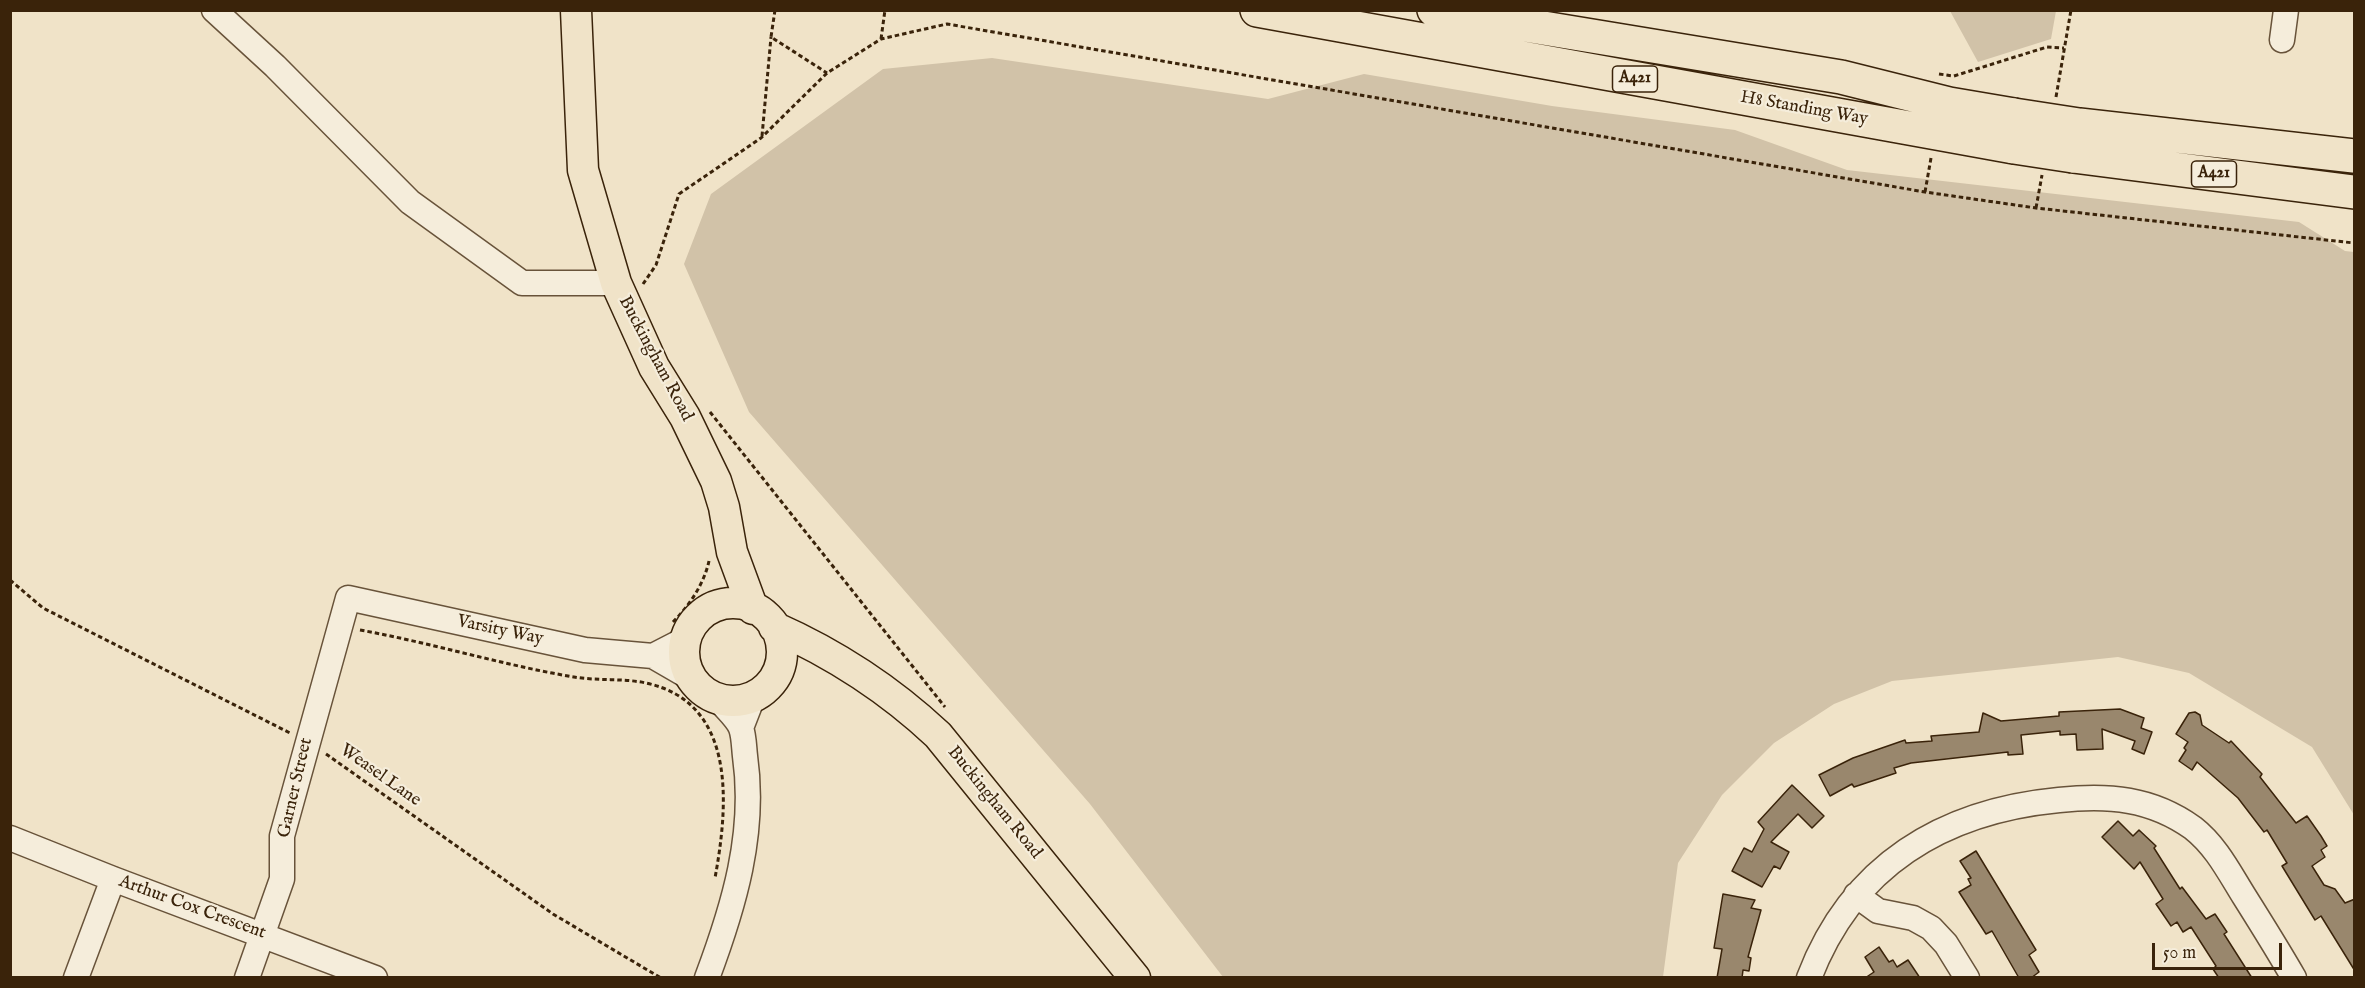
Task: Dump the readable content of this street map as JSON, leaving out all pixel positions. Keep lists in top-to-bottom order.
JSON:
{
  "streets": {
    "highway": ["A421", "H8 Standing Way"],
    "main road": ["Buckingham Road"],
    "street": ["Varsity Way", "Garner Street", "Arthur Cox Crescent"],
    "path": ["Weasel Lane"]
  },
  "crossings": [
    ["Varsity Way", "Garner Street"],
    ["Weasel Lane", "Garner Street"],
    ["Garner Street", "Arthur Cox Crescent"]
  ],
  "scale_bar": "50 m"
}
